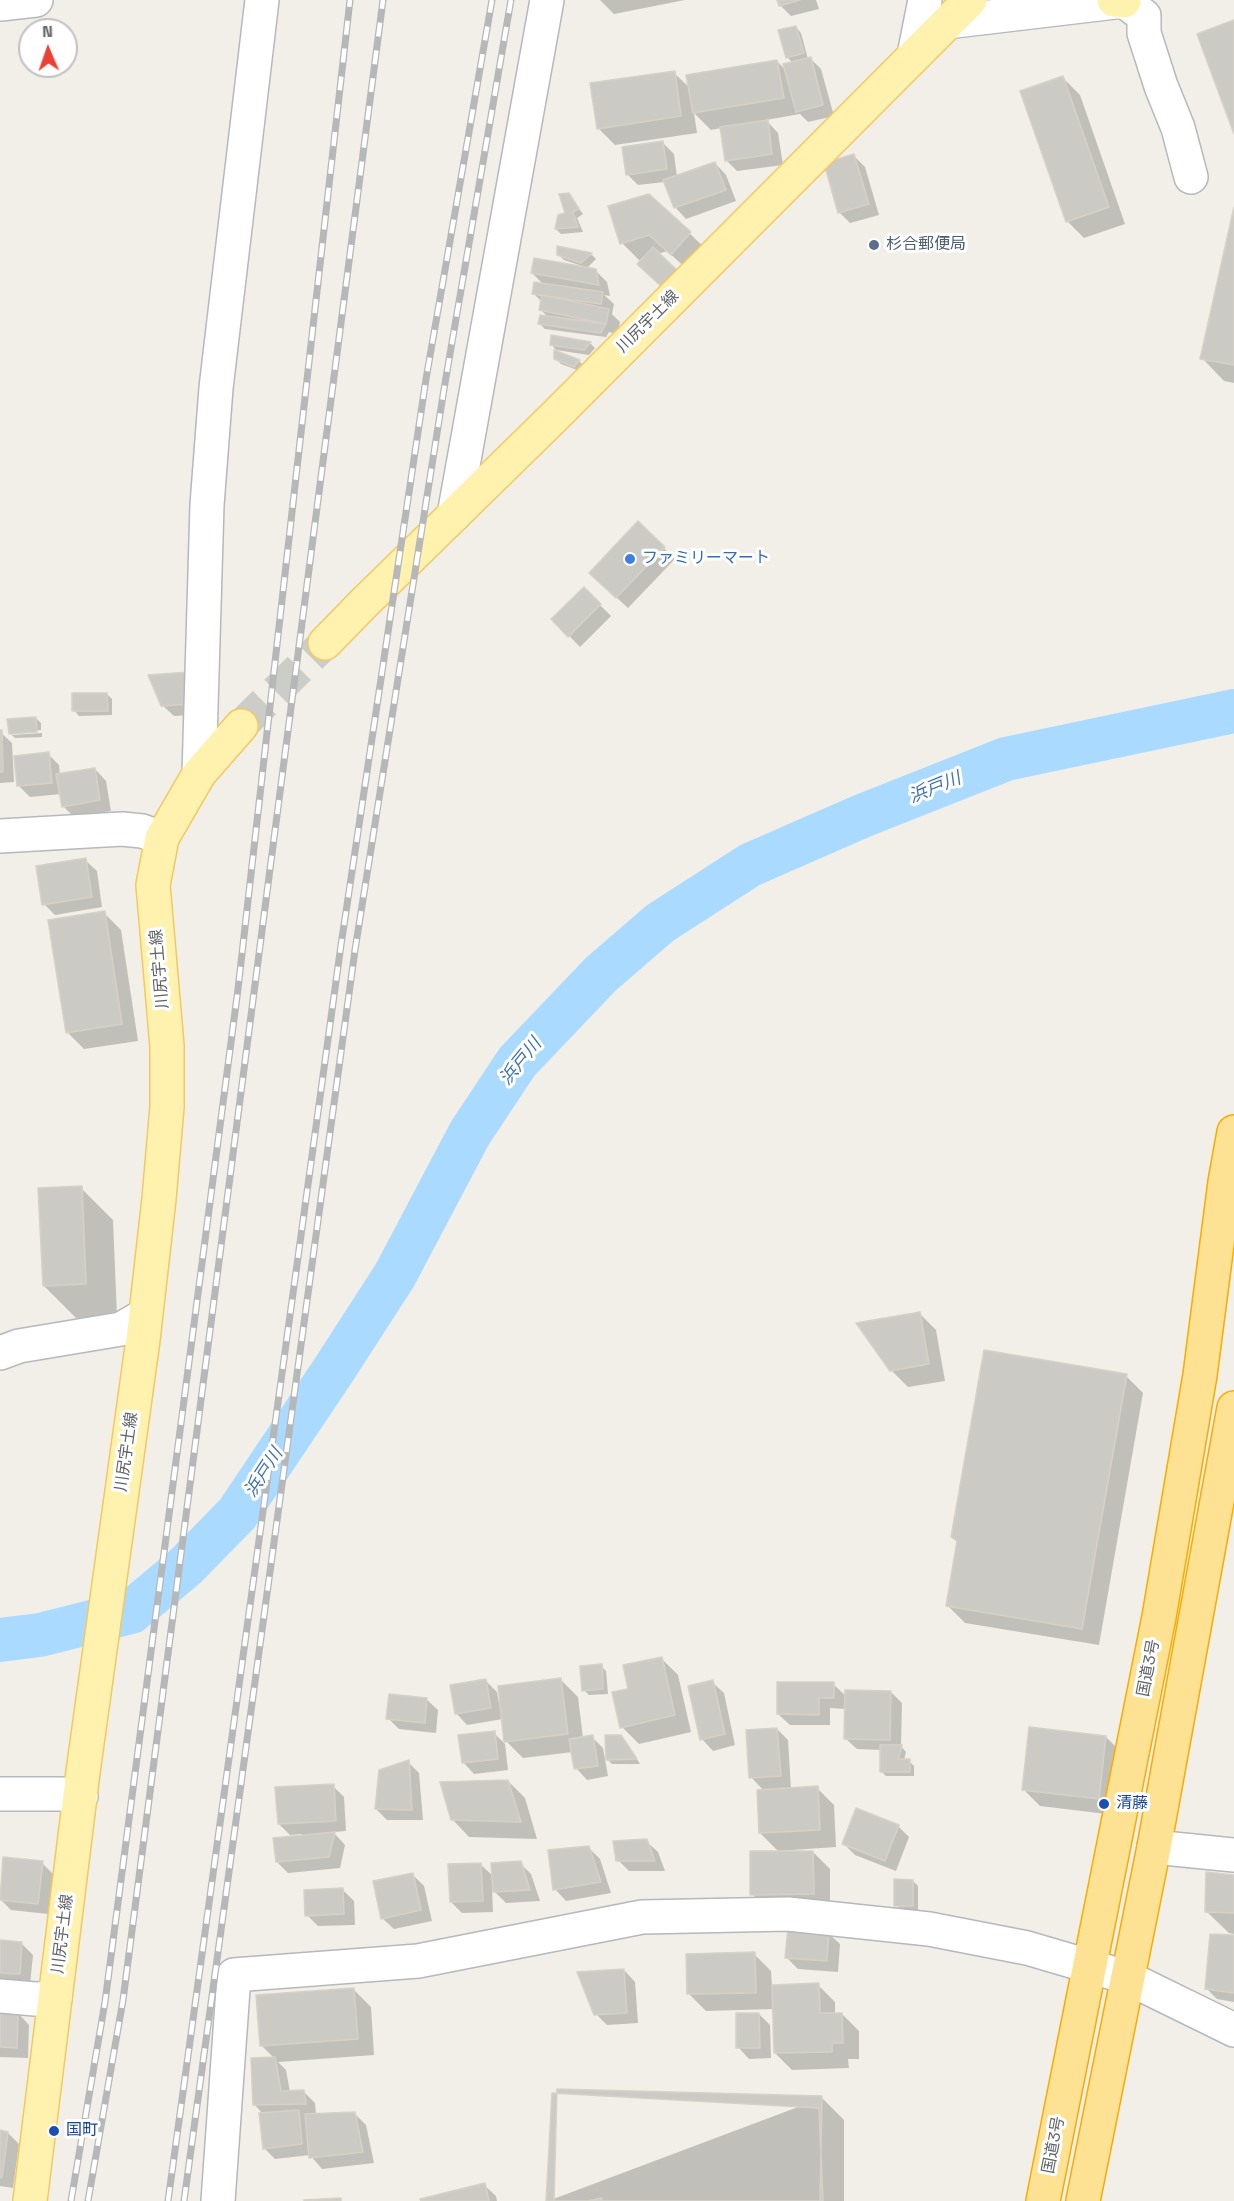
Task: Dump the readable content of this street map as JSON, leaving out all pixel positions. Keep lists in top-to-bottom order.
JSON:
{
  "streets": {
    "highway": ["国道3号"],
    "main road": ["川尻宇土線"]
  },
  "water": ["浜戸川"],
  "places": [
    "杉合郵便局",
    "ファミリーマート",
    "清藤",
    "国町"
  ],
  "north": "top"
}
